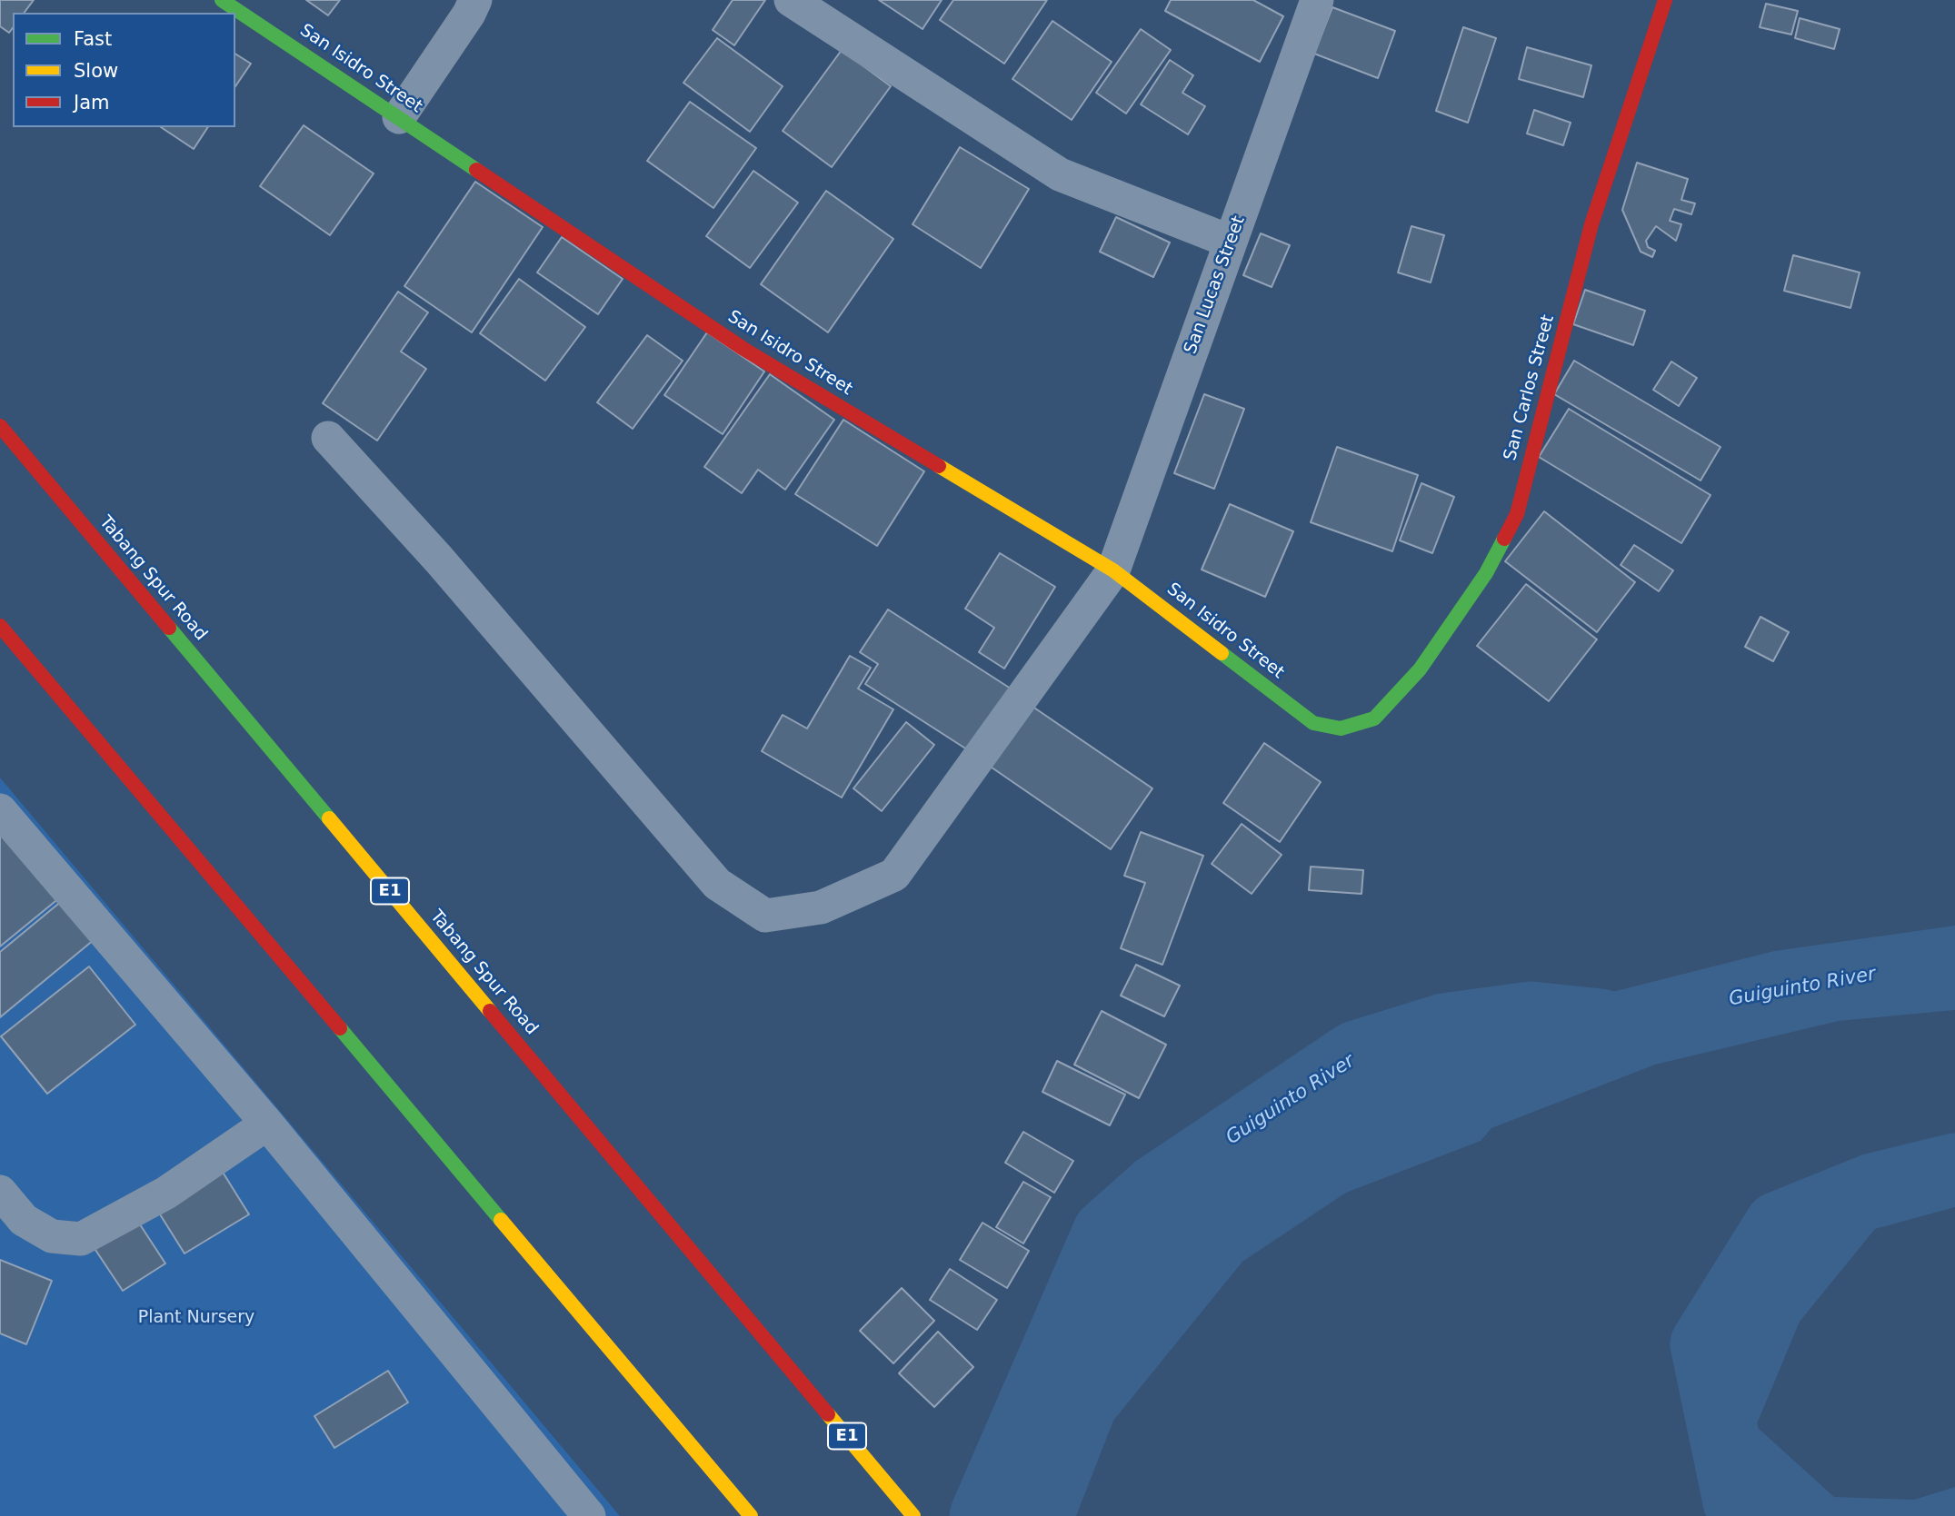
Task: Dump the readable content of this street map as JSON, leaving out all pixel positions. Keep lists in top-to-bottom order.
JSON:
{
  "streets": {
    "main road": [
      "San Isidro Street",
      "San Carlos Street",
      "Tabang Spur Road",
      "E1"
    ],
    "street": ["San Lucas Street"]
  },
  "crossings": [
    ["San Isidro Street", "San Lucas Street"],
    ["San Isidro Street", "San Carlos Street"]
  ],
  "water": ["Guiguinto River"],
  "parks": ["Plant Nursery"],
  "legend": ["Fast", "Slow", "Jam"]
}
